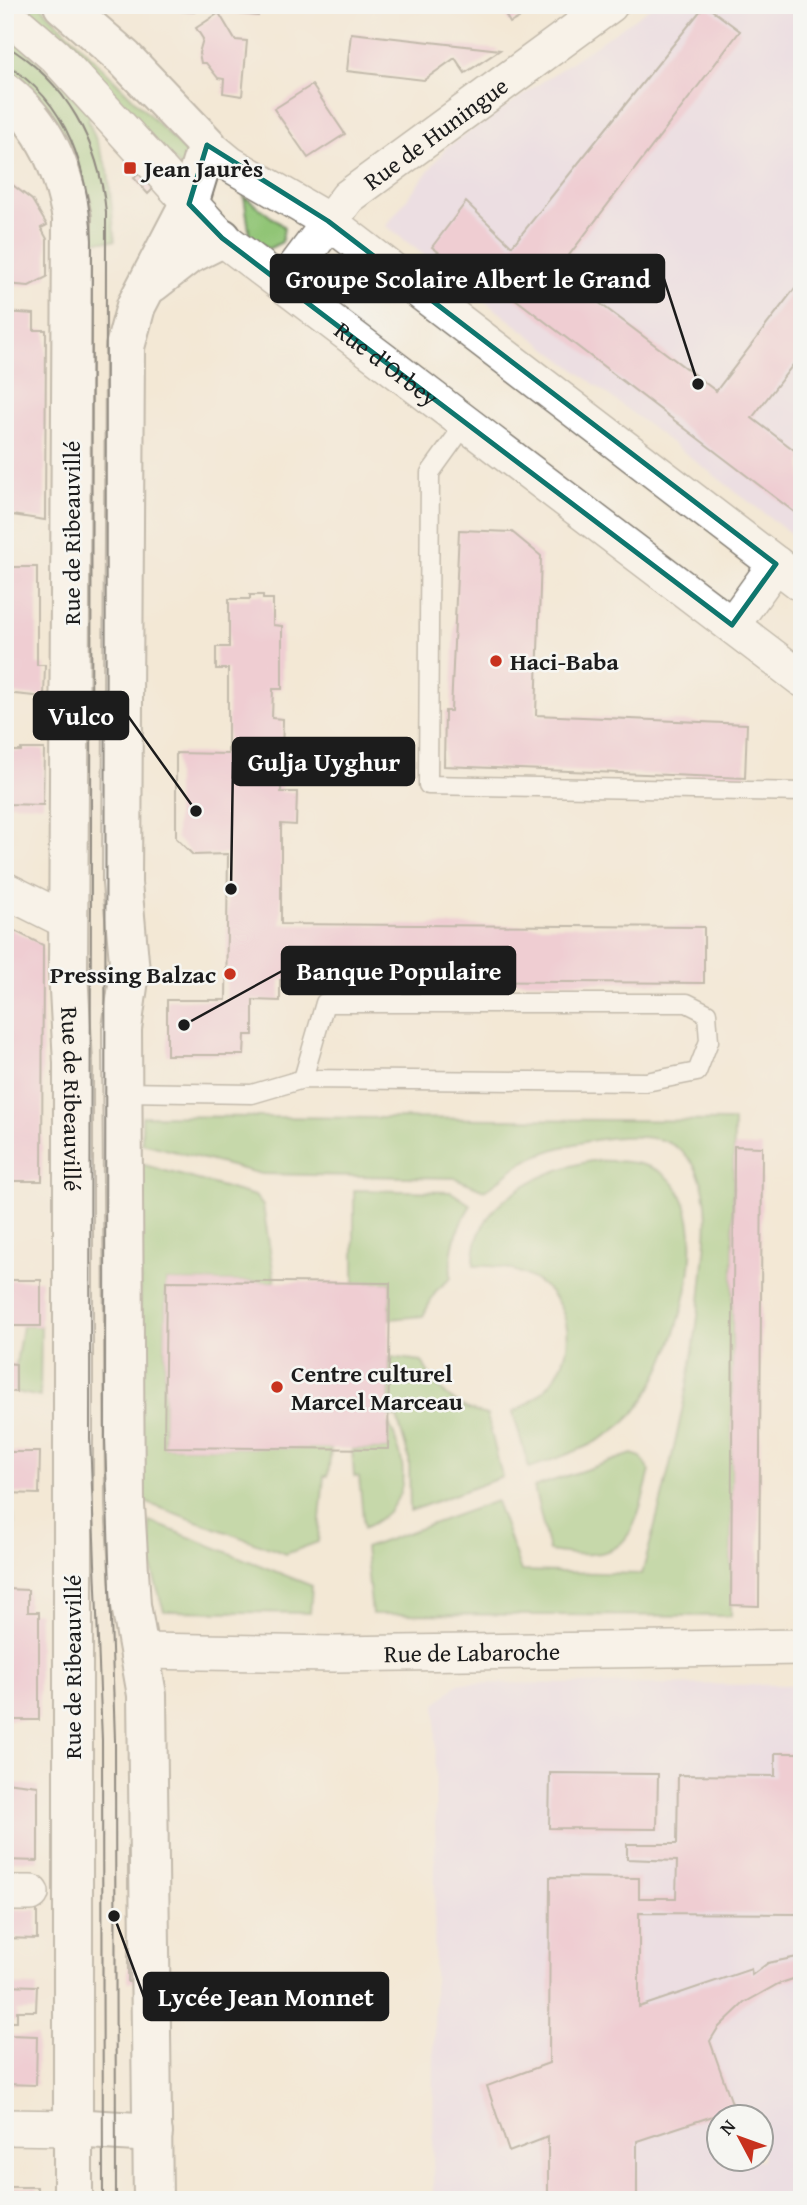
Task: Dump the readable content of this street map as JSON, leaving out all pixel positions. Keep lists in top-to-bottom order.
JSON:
{
  "streets": {
    "street": [
      "Rue de Huningue",
      "Rue d'Orbey",
      "Rue de Ribeauvillé",
      "Rue de Labaroche"
    ]
  },
  "crossings": [
    ["Rue de Huningue", "Rue d'Orbey"],
    ["Rue d'Orbey", "Rue de Ribeauvillé"],
    ["Rue de Ribeauvillé", "Rue de Labaroche"]
  ],
  "places": {
    "transit": ["Jean Jaurès"],
    "other": [
      "Groupe Scolaire Albert le Grand",
      "Haci-Baba",
      "Vulco",
      "Gulja Uyghur",
      "Pressing Balzac",
      "Banque Populaire",
      "Centre culturel Marcel Marceau",
      "Lycée Jean Monnet"
    ]
  },
  "north": "top left"
}
